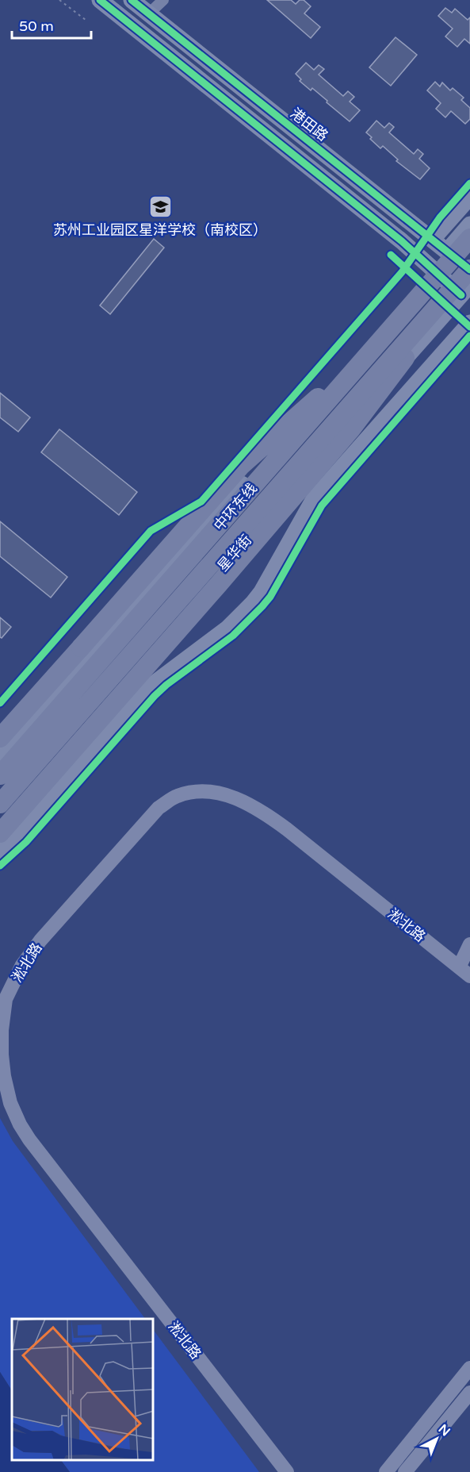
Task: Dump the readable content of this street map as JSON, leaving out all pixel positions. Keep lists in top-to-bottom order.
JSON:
{
  "streets": {
    "highway": ["中环东线"],
    "main road": ["港田路", "星华街"],
    "street": ["淞北路"]
  },
  "crossings": [
    ["港田路", "中环东线"]
  ],
  "places": {
    "school or university": ["苏州工业园区星洋学校（南校区）"]
  },
  "scale_bar": "50 m",
  "north": "top right"
}
